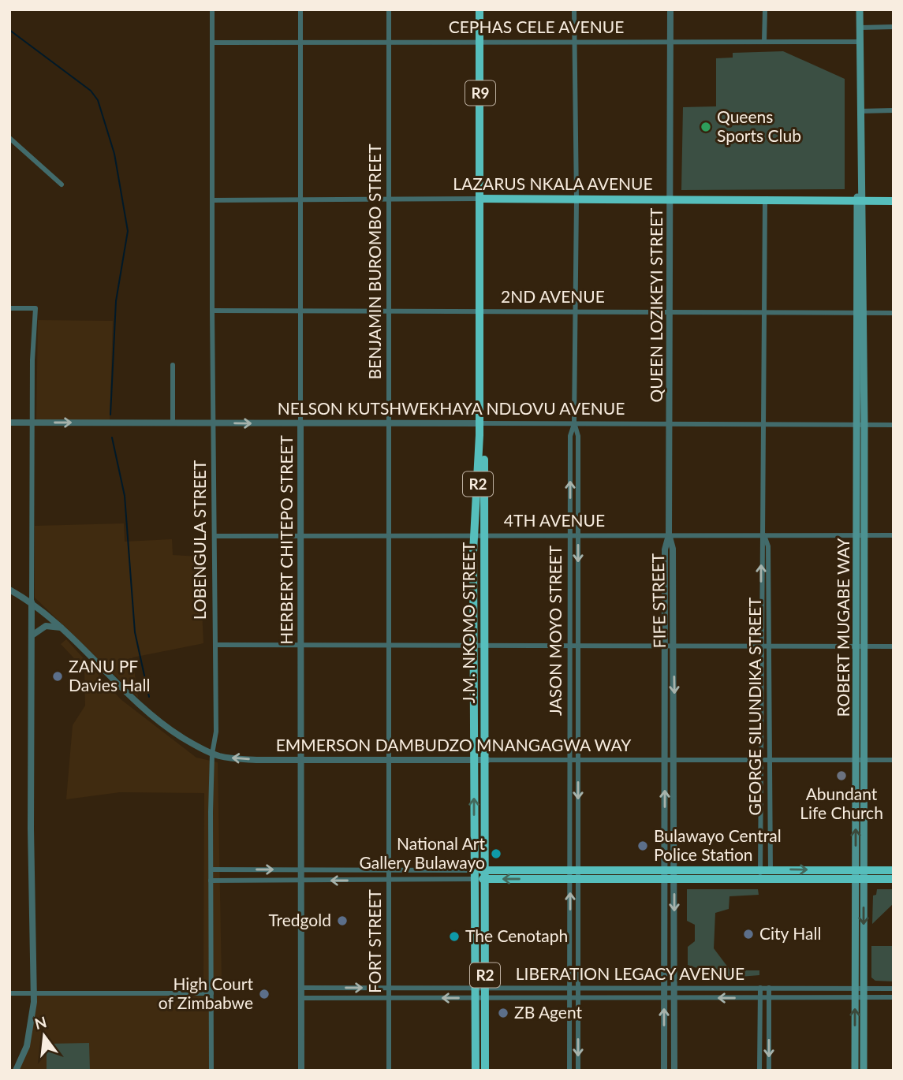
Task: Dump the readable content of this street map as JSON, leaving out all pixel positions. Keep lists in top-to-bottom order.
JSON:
{
  "streets": {
    "highway": [
      "R9",
      "LAZARUS NKALA AVENUE",
      "R2",
      "J.M. NKOMO STREET"
    ],
    "main road": ["ROBERT MUGABE WAY"],
    "street": [
      "CEPHAS CELE AVENUE",
      "BENJAMIN BUROMBO STREET",
      "2ND AVENUE",
      "QUEEN LOZIKEYI STREET",
      "NELSON KUTSHWEKHAYA NDLOVU AVENUE",
      "4TH AVENUE",
      "LOBENGULA STREET",
      "HERBERT CHITEPO STREET",
      "FIFE STREET",
      "JASON MOYO STREET",
      "GEORGE SILUNDIKA STREET",
      "EMMERSON DAMBUDZO MNANGAGWA WAY",
      "FORT STREET",
      "LIBERATION LEGACY AVENUE"
    ]
  },
  "crossings": [
    ["CEPHAS CELE AVENUE", "R9"],
    ["CEPHAS CELE AVENUE", "BENJAMIN BUROMBO STREET"],
    ["CEPHAS CELE AVENUE", "QUEEN LOZIKEYI STREET"],
    ["CEPHAS CELE AVENUE", "LOBENGULA STREET"],
    ["CEPHAS CELE AVENUE", "HERBERT CHITEPO STREET"],
    ["CEPHAS CELE AVENUE", "ROBERT MUGABE WAY"],
    ["CEPHAS CELE AVENUE", "JASON MOYO STREET"],
    ["R9", "LAZARUS NKALA AVENUE"],
    ["R9", "J.M. NKOMO STREET"],
    ["LAZARUS NKALA AVENUE", "BENJAMIN BUROMBO STREET"],
    ["LAZARUS NKALA AVENUE", "QUEEN LOZIKEYI STREET"],
    ["LAZARUS NKALA AVENUE", "LOBENGULA STREET"],
    ["LAZARUS NKALA AVENUE", "HERBERT CHITEPO STREET"],
    ["LAZARUS NKALA AVENUE", "J.M. NKOMO STREET"],
    ["LAZARUS NKALA AVENUE", "ROBERT MUGABE WAY"],
    ["LAZARUS NKALA AVENUE", "JASON MOYO STREET"],
    ["LAZARUS NKALA AVENUE", "GEORGE SILUNDIKA STREET"],
    ["BENJAMIN BUROMBO STREET", "2ND AVENUE"],
    ["BENJAMIN BUROMBO STREET", "NELSON KUTSHWEKHAYA NDLOVU AVENUE"],
    ["BENJAMIN BUROMBO STREET", "4TH AVENUE"],
    ["BENJAMIN BUROMBO STREET", "FORT STREET"],
    ["2ND AVENUE", "QUEEN LOZIKEYI STREET"],
    ["2ND AVENUE", "LOBENGULA STREET"],
    ["2ND AVENUE", "HERBERT CHITEPO STREET"],
    ["2ND AVENUE", "J.M. NKOMO STREET"],
    ["2ND AVENUE", "ROBERT MUGABE WAY"],
    ["2ND AVENUE", "JASON MOYO STREET"],
    ["2ND AVENUE", "GEORGE SILUNDIKA STREET"],
    ["QUEEN LOZIKEYI STREET", "NELSON KUTSHWEKHAYA NDLOVU AVENUE"],
    ["QUEEN LOZIKEYI STREET", "4TH AVENUE"],
    ["QUEEN LOZIKEYI STREET", "FIFE STREET"],
    ["NELSON KUTSHWEKHAYA NDLOVU AVENUE", "LOBENGULA STREET"],
    ["NELSON KUTSHWEKHAYA NDLOVU AVENUE", "HERBERT CHITEPO STREET"],
    ["NELSON KUTSHWEKHAYA NDLOVU AVENUE", "J.M. NKOMO STREET"],
    ["NELSON KUTSHWEKHAYA NDLOVU AVENUE", "ROBERT MUGABE WAY"],
    ["NELSON KUTSHWEKHAYA NDLOVU AVENUE", "JASON MOYO STREET"],
    ["NELSON KUTSHWEKHAYA NDLOVU AVENUE", "GEORGE SILUNDIKA STREET"],
    ["4TH AVENUE", "LOBENGULA STREET"],
    ["4TH AVENUE", "HERBERT CHITEPO STREET"],
    ["4TH AVENUE", "FIFE STREET"],
    ["4TH AVENUE", "J.M. NKOMO STREET"],
    ["4TH AVENUE", "ROBERT MUGABE WAY"],
    ["4TH AVENUE", "JASON MOYO STREET"],
    ["4TH AVENUE", "GEORGE SILUNDIKA STREET"],
    ["LOBENGULA STREET", "EMMERSON DAMBUDZO MNANGAGWA WAY"],
    ["HERBERT CHITEPO STREET", "EMMERSON DAMBUDZO MNANGAGWA WAY"],
    ["HERBERT CHITEPO STREET", "LIBERATION LEGACY AVENUE"],
    ["FIFE STREET", "EMMERSON DAMBUDZO MNANGAGWA WAY"],
    ["FIFE STREET", "LIBERATION LEGACY AVENUE"],
    ["J.M. NKOMO STREET", "EMMERSON DAMBUDZO MNANGAGWA WAY"],
    ["J.M. NKOMO STREET", "LIBERATION LEGACY AVENUE"],
    ["ROBERT MUGABE WAY", "EMMERSON DAMBUDZO MNANGAGWA WAY"],
    ["ROBERT MUGABE WAY", "LIBERATION LEGACY AVENUE"],
    ["JASON MOYO STREET", "EMMERSON DAMBUDZO MNANGAGWA WAY"],
    ["JASON MOYO STREET", "LIBERATION LEGACY AVENUE"],
    ["GEORGE SILUNDIKA STREET", "EMMERSON DAMBUDZO MNANGAGWA WAY"],
    ["EMMERSON DAMBUDZO MNANGAGWA WAY", "FORT STREET"],
    ["FORT STREET", "LIBERATION LEGACY AVENUE"]
  ],
  "places": [
    "Queens Sports Club",
    "ZANU PF Davies Hall",
    "Abundant Life Church",
    "Bulawayo Central Police Station",
    "National Art Gallery Bulawayo",
    "Tredgold",
    "City Hall",
    "The Cenotaph",
    "High Court of Zimbabwe",
    "ZB Agent"
  ],
  "north": "top"
}
